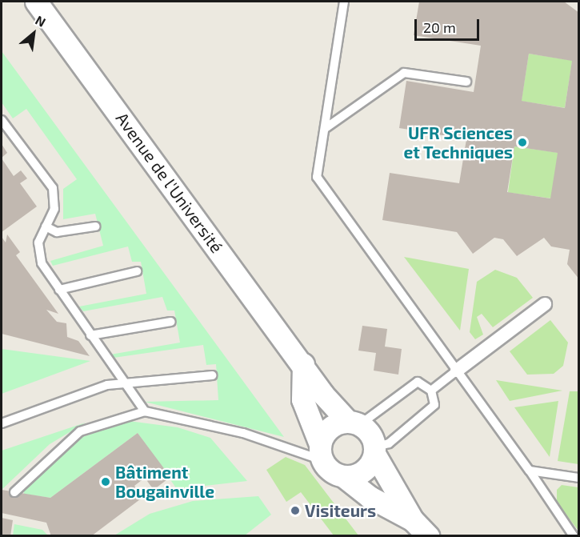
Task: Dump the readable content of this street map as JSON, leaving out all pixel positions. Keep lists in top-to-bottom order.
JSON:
{
  "streets": {
    "street": ["Avenue de l'Université"]
  },
  "places": ["UFR Sciences et Techniques", "Bâtiment Bougainville", "Visiteurs"],
  "scale_bar": "20 m",
  "north": "top right"
}
